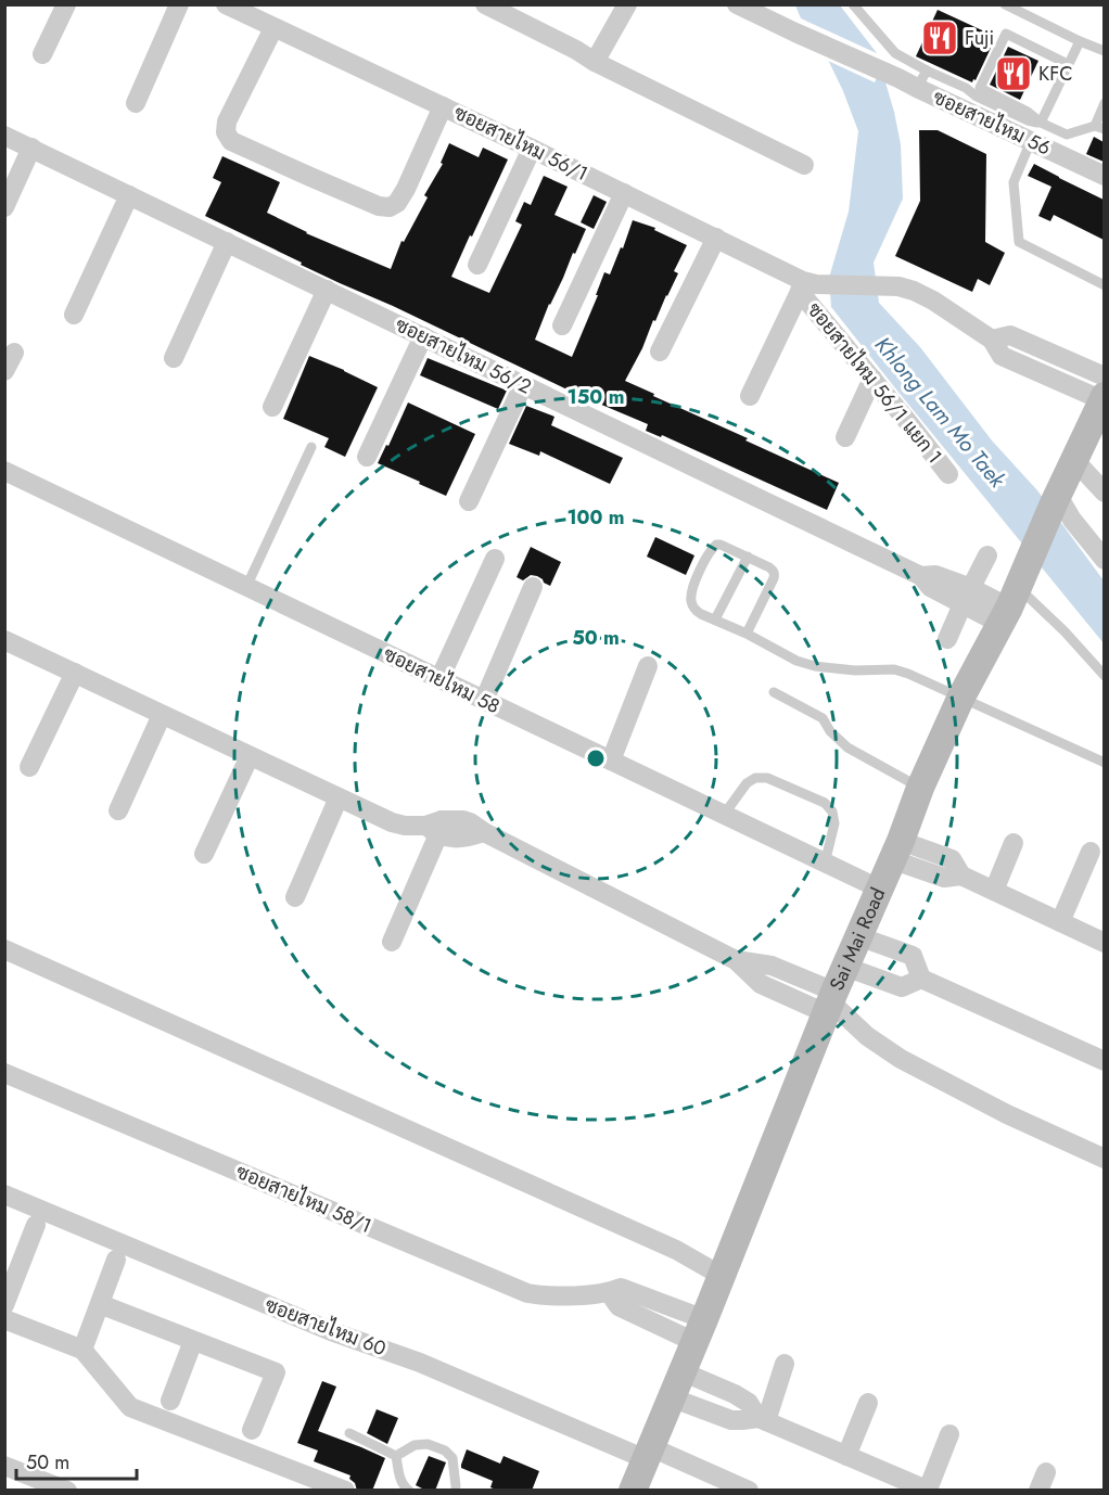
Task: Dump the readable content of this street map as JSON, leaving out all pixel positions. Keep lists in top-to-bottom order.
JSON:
{
  "streets": {
    "main road": ["Sai Mai Road"],
    "street": [
      "ซอยสายไหม 56",
      "ซอยสายไหม 56/1",
      "ซอยสายไหม 56/2",
      "ซอยสายไหม 56/1 แยก 1",
      "ซอยสายไหม 58",
      "ซอยสายไหม 58/1",
      "ซอยสายไหม 60"
    ]
  },
  "crossings": [
    ["ซอยสายไหม 56/1", "ซอยสายไหม 56/1 แยก 1"],
    ["ซอยสายไหม 56/2", "Sai Mai Road"],
    ["ซอยสายไหม 58", "Sai Mai Road"],
    ["Sai Mai Road", "ซอยสายไหม 58/1"],
    ["Sai Mai Road", "ซอยสายไหม 60"]
  ],
  "water": ["Khlong Lam Mo Taek"],
  "places": {
    "restaurant": ["Fuji", "KFC"]
  },
  "scale_bar": "50 m",
  "rings": ["150 m", "100 m", "50 m"]
}
